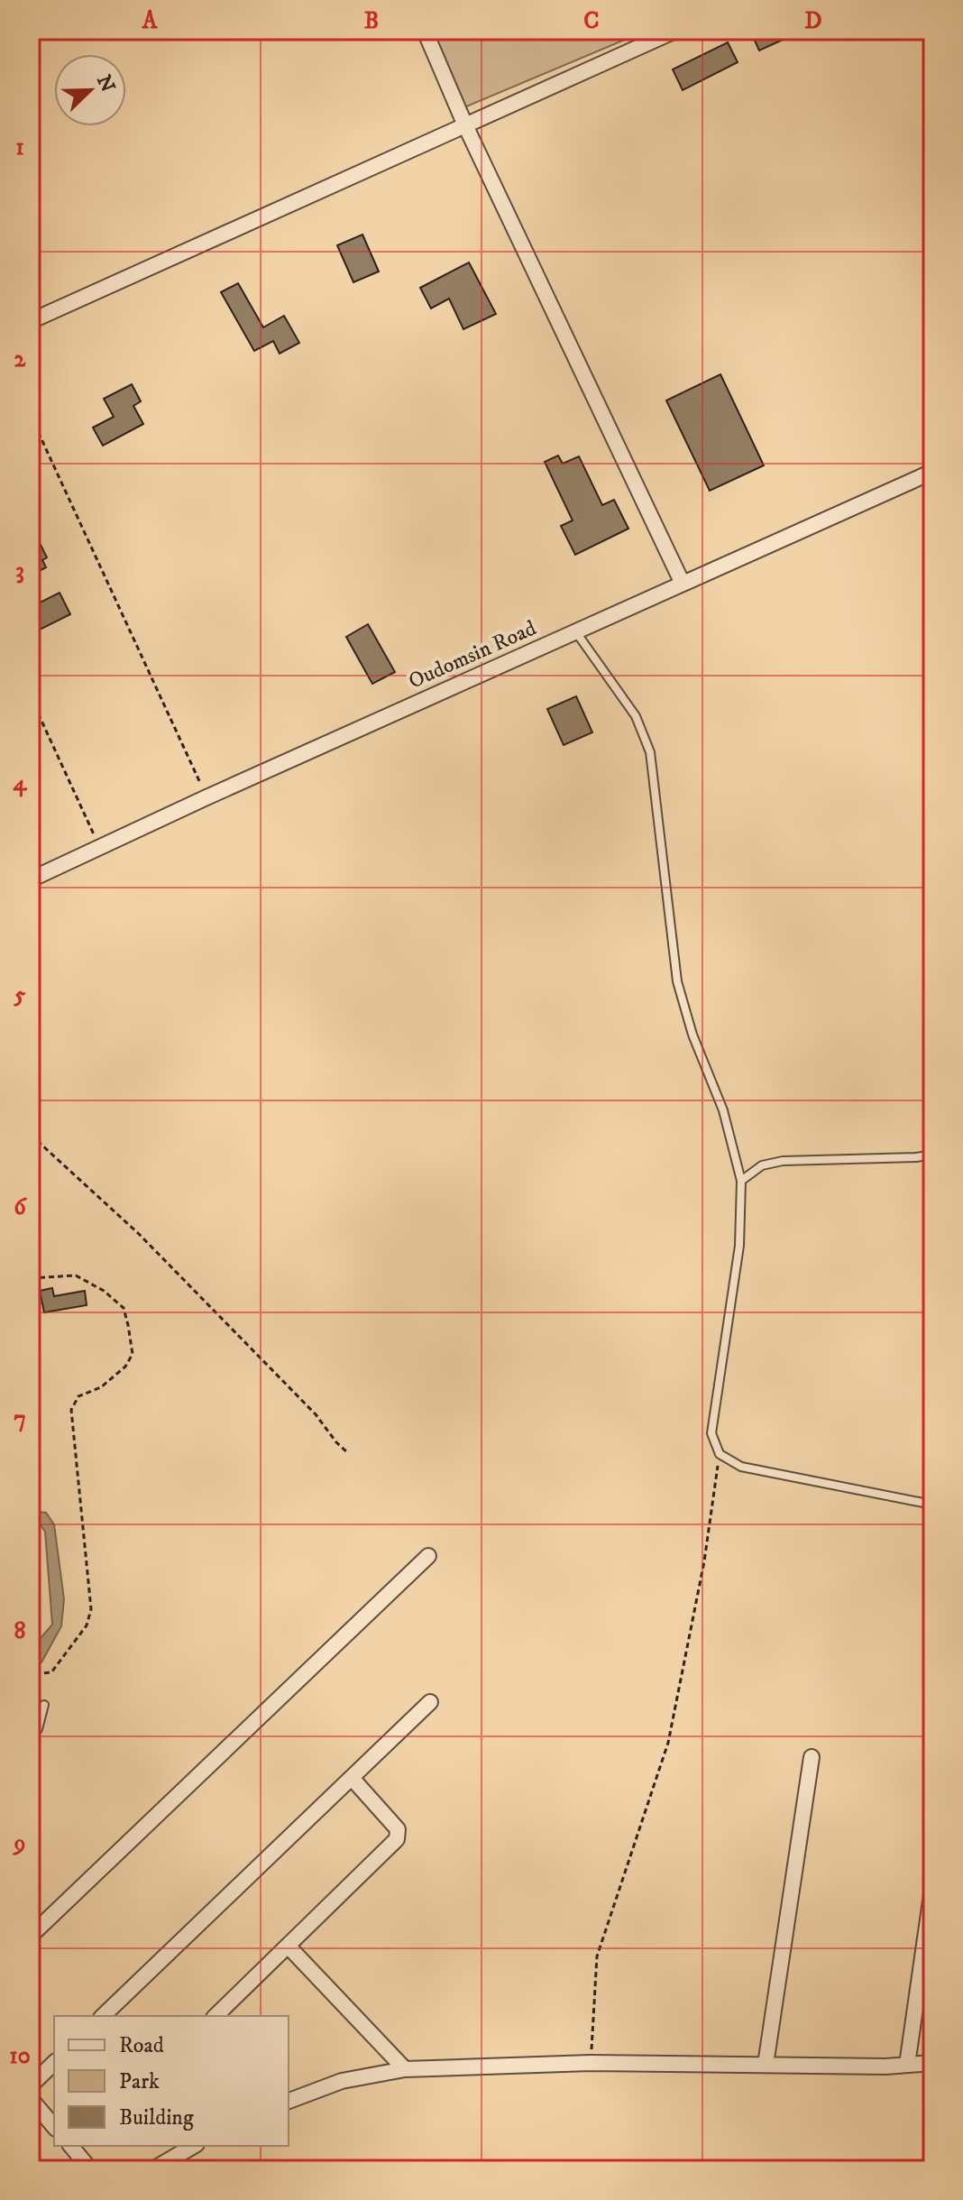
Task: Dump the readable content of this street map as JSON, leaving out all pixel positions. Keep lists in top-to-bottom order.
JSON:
{
  "streets": {
    "street": ["Oudomsin Road"]
  },
  "legend": ["Road", "Park", "Building"],
  "north": "top right",
  "grid": {
    "columns": [
      "A",
      "B",
      "C",
      "D"
    ],
    "rows": [
      "1",
      "2",
      "3",
      "4",
      "5",
      "6",
      "7",
      "8",
      "9",
      "10"
    ]
  }
}
